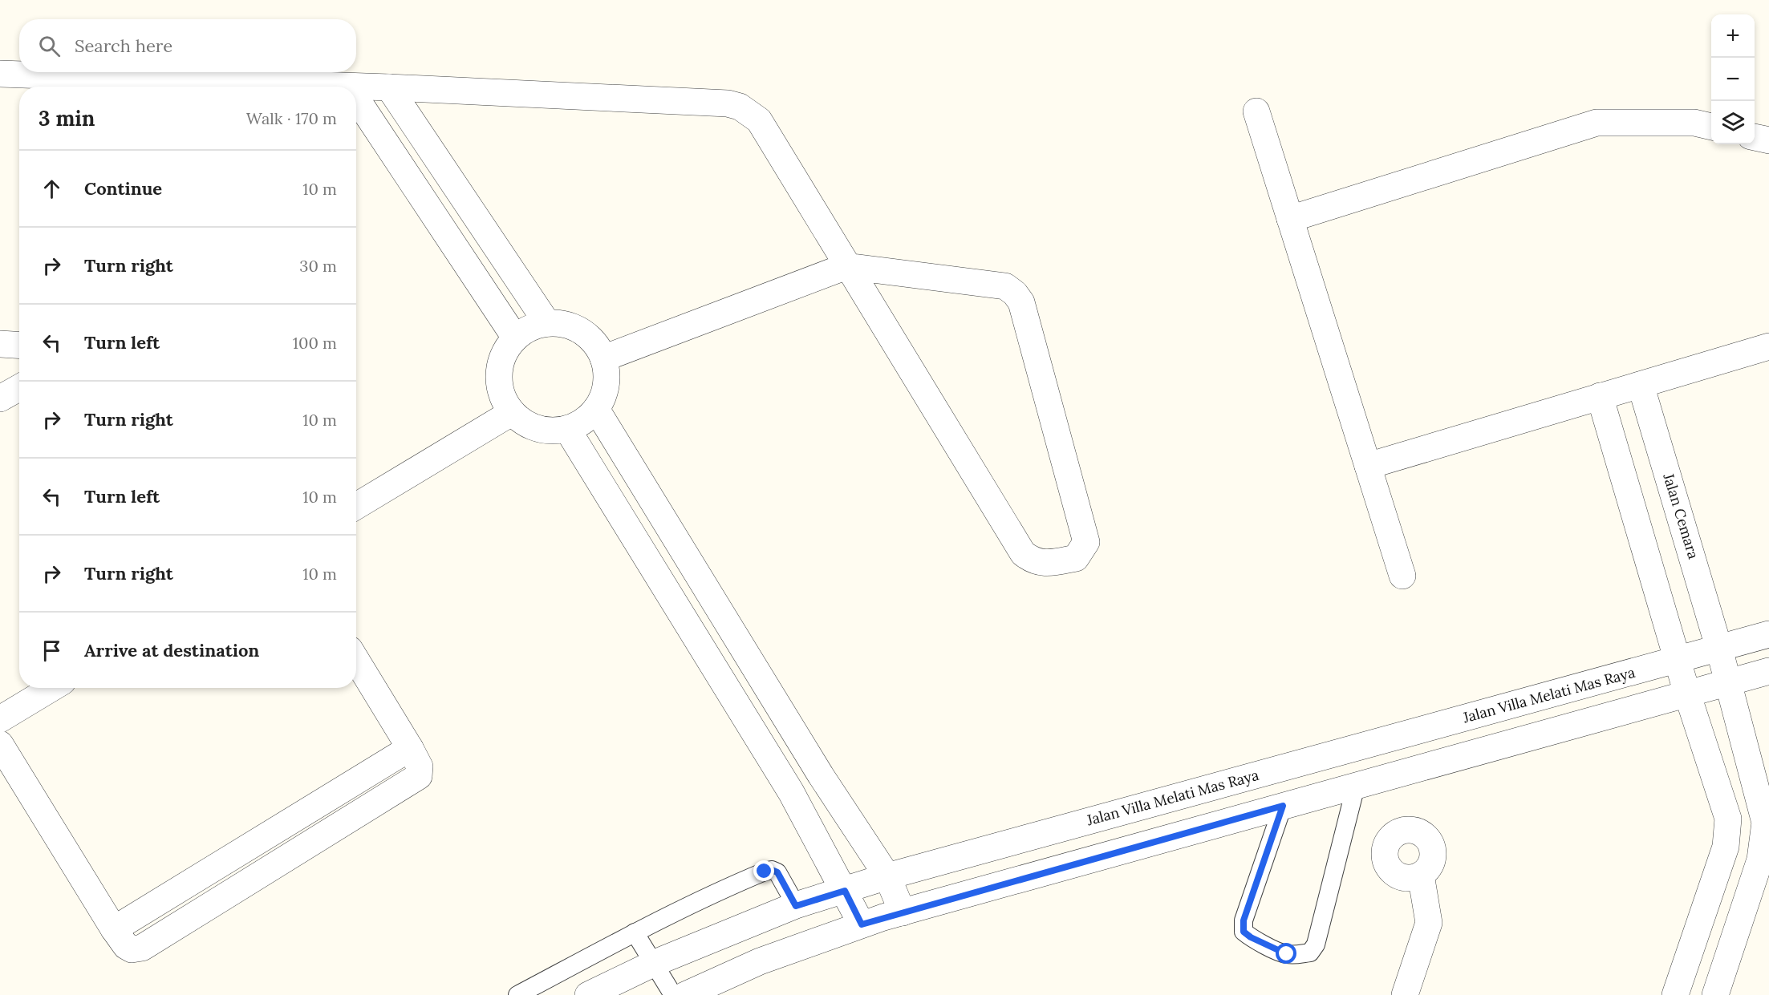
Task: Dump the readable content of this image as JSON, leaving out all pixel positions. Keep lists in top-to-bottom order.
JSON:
{
  "streets": {
    "street": ["Jalan Cemara", "Jalan Villa Melati Mas Raya"]
  },
  "crossings": [
    ["Jalan Cemara", "Jalan Villa Melati Mas Raya"]
  ],
  "page": {
    "map_buttons": ["+", "−"],
    "search": "Search here",
    "heading": ["3 min", "Walk · 170 m"],
    "list": [
      ["Continue", "10 m"],
      ["Turn right", "30 m"],
      ["Turn left", "100 m"],
      ["Turn right", "10 m"],
      ["Turn left", "10 m"],
      ["Turn right", "10 m"],
      "Arrive at destination"
    ]
  }
}
